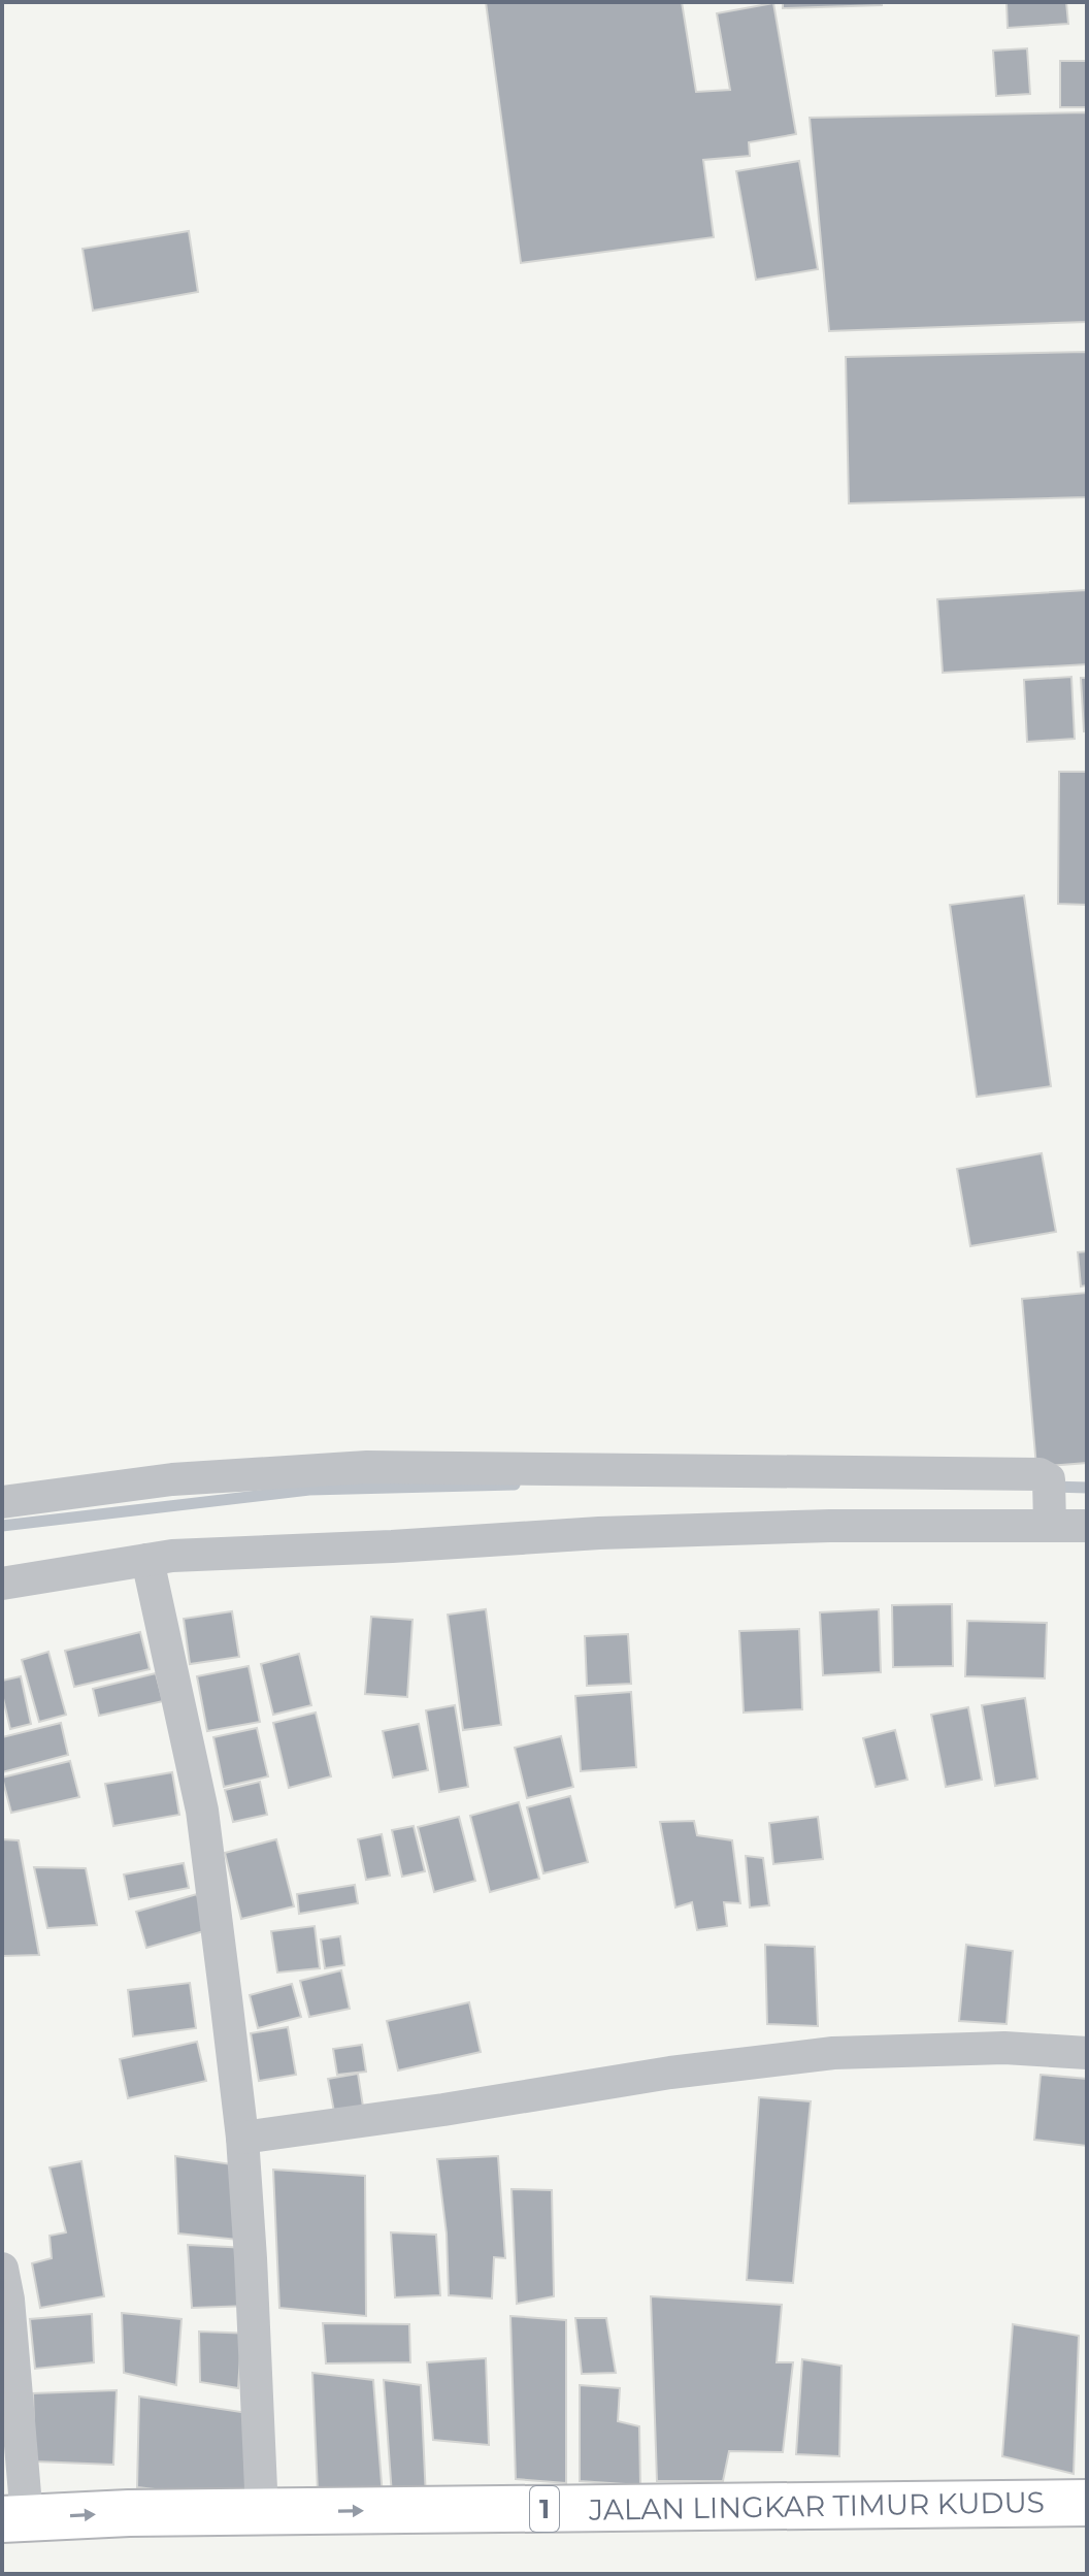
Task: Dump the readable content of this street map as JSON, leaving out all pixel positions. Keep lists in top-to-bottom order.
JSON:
{
  "streets": {
    "highway": ["JALAN LINGKAR TIMUR KUDUS", "1"]
  },
  "one_way": ["JALAN LINGKAR TIMUR KUDUS"]
}
